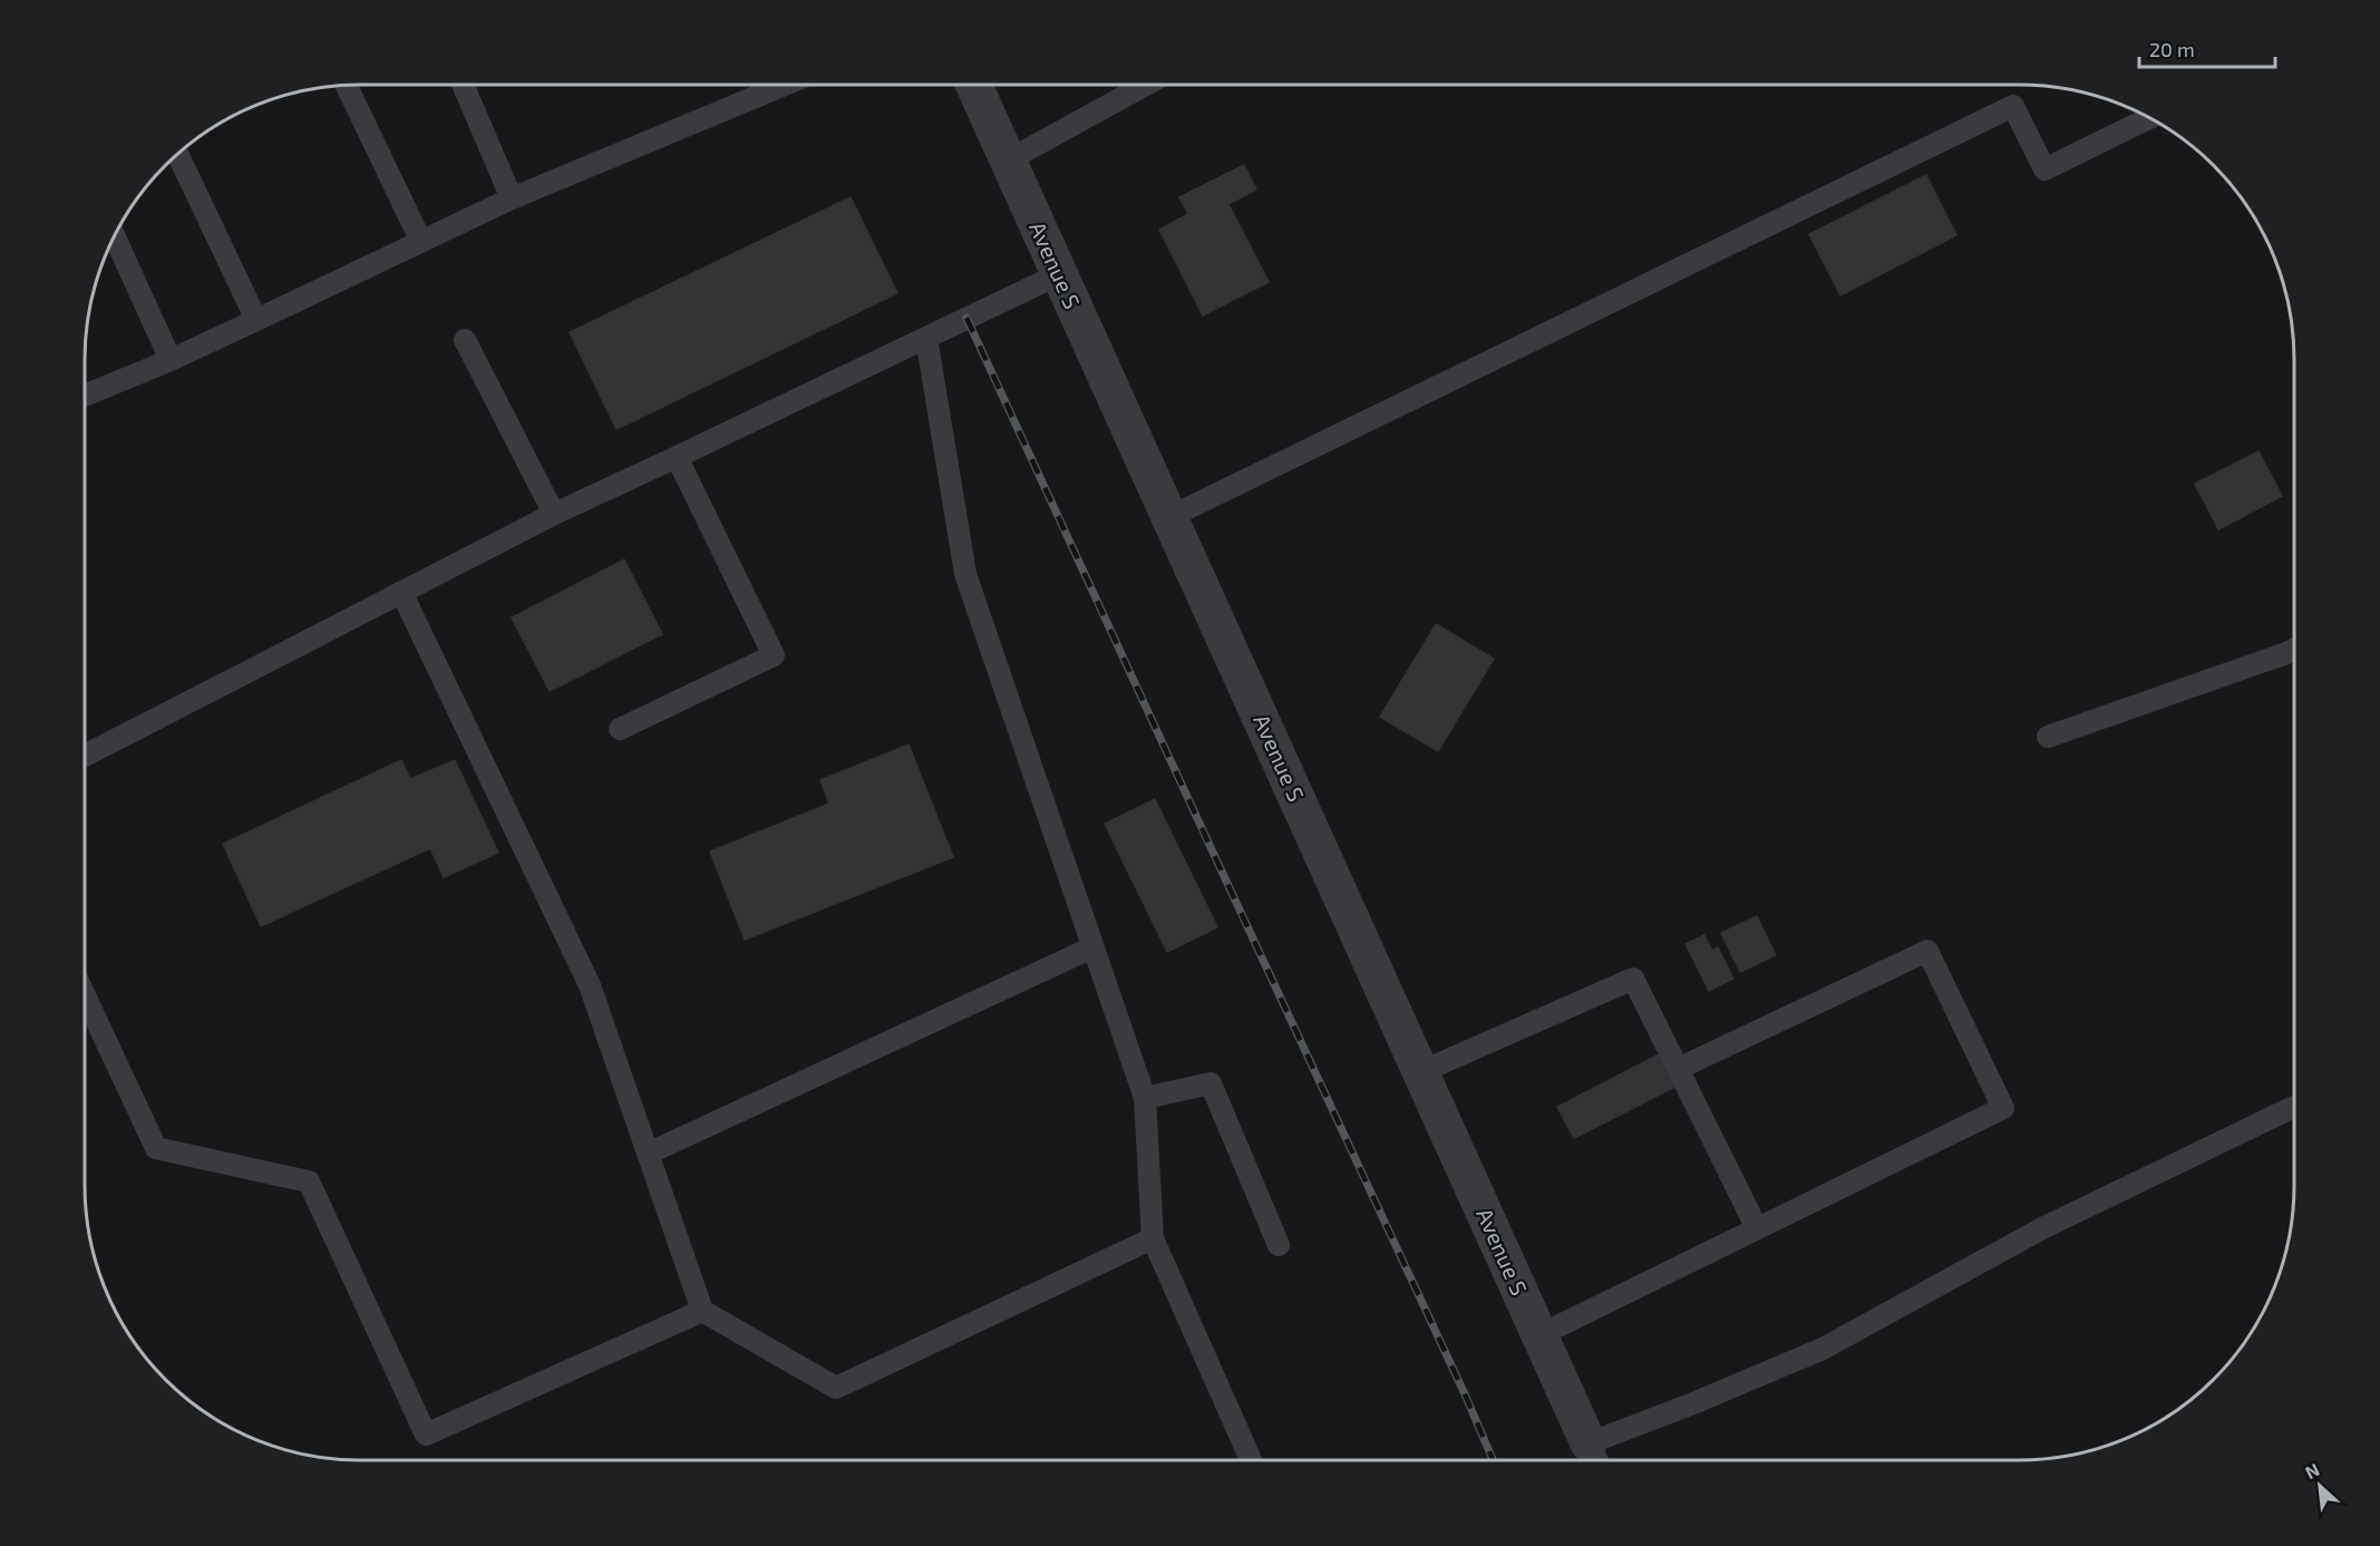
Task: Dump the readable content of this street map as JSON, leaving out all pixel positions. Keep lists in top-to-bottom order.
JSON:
{
  "streets": {
    "street": ["Avenue S"]
  },
  "scale_bar": "20 m",
  "north": "top left"
}
